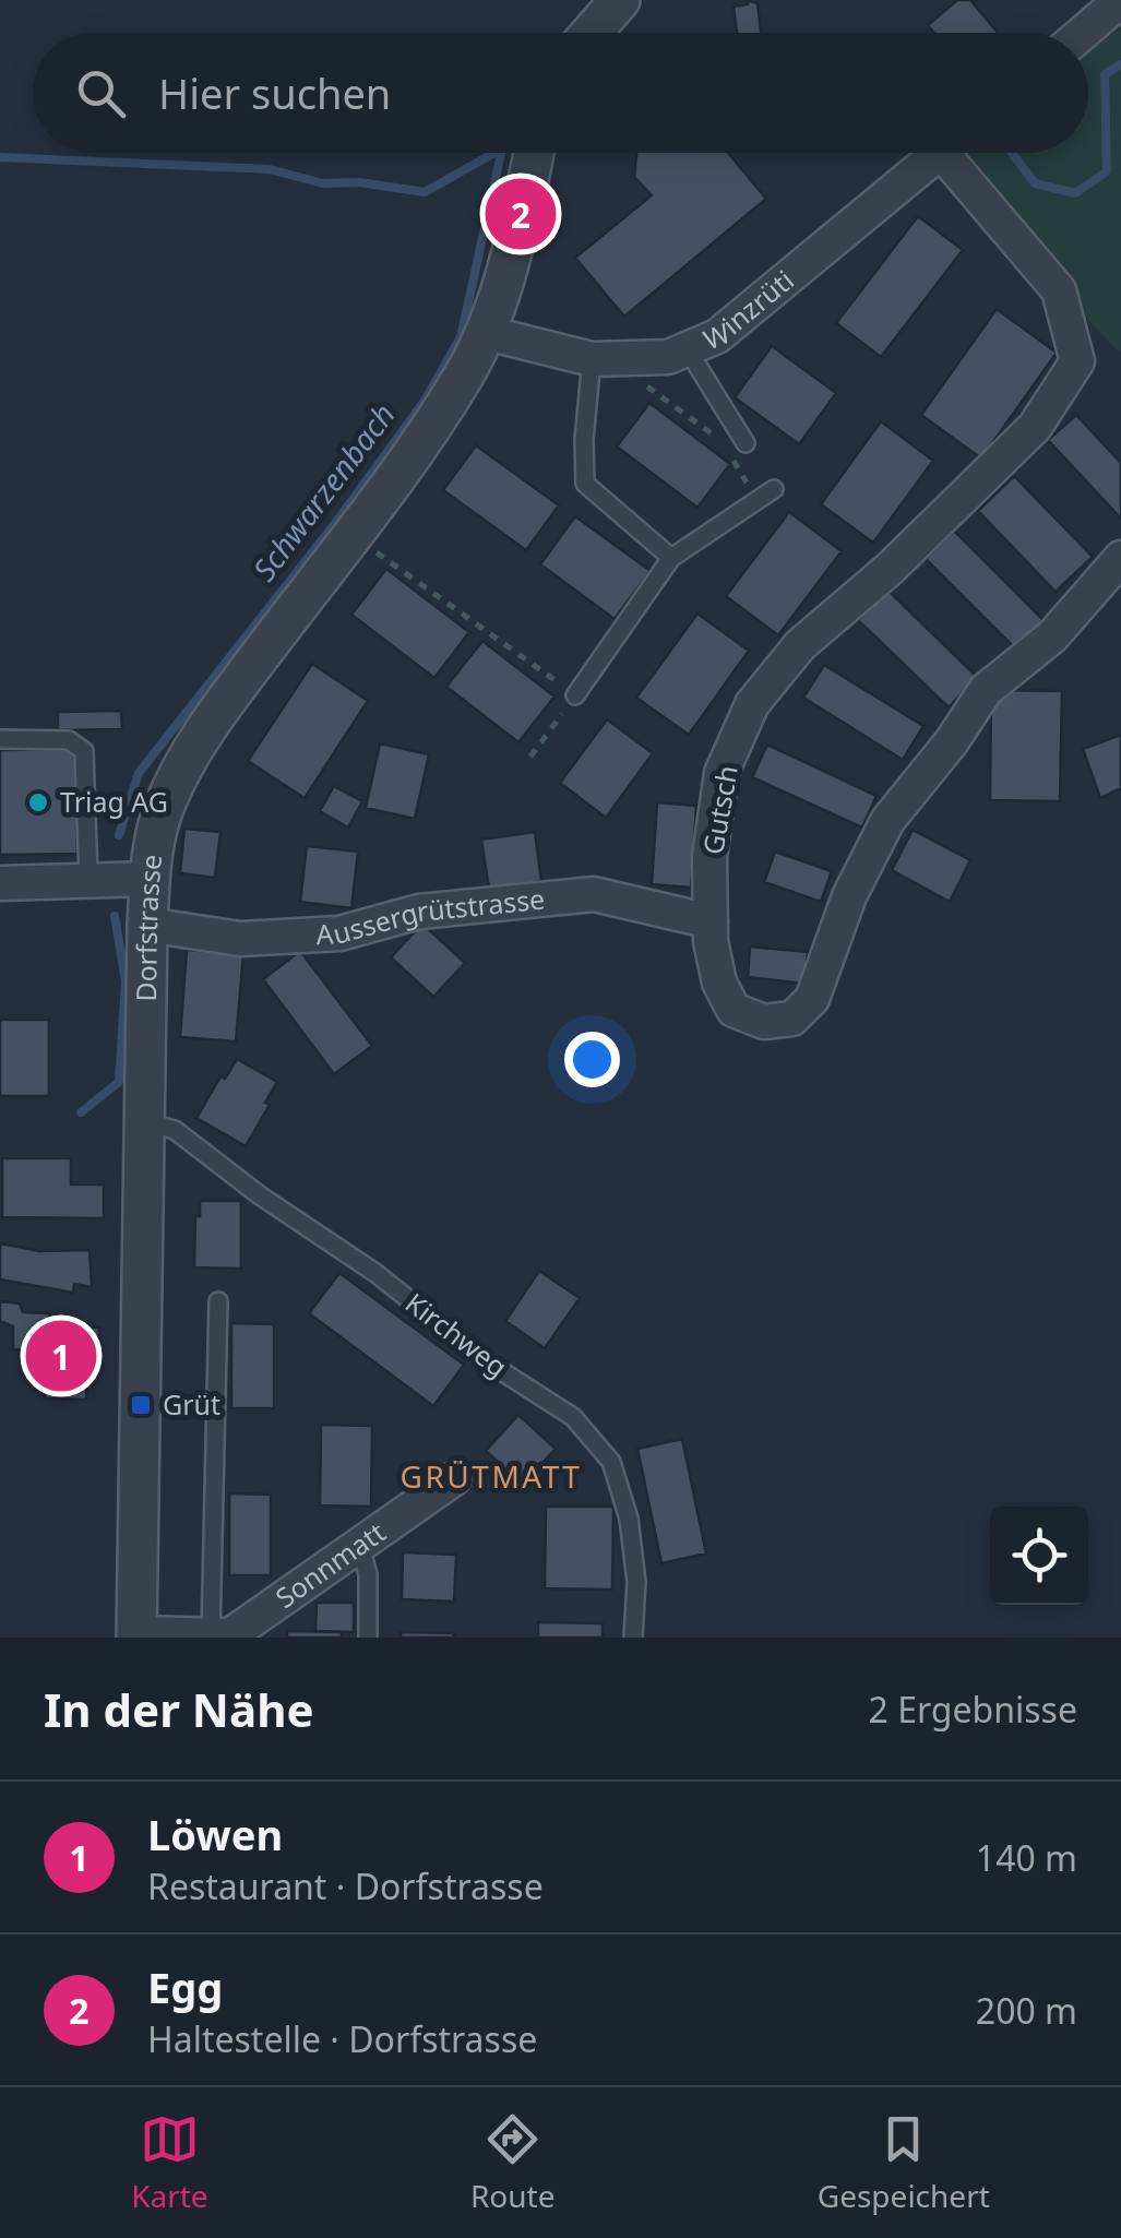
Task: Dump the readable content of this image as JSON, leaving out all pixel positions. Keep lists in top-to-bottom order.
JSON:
{
  "streets": {
    "street": [
      "Winzrüti",
      "Gutsch",
      "Aussergrütstrasse",
      "Dorfstrasse",
      "Sonnmatt"
    ],
    "lane": ["Kirchweg"]
  },
  "crossings": [
    ["Winzrüti", "Dorfstrasse"],
    ["Gutsch", "Aussergrütstrasse"],
    ["Aussergrütstrasse", "Dorfstrasse"],
    ["Dorfstrasse", "Kirchweg"],
    ["Dorfstrasse", "Sonnmatt"]
  ],
  "districts": ["GRÜTMATT"],
  "water": ["Schwarzenbach"],
  "places": {
    "other": ["Triag AG"],
    "transit": ["Grüt"]
  },
  "page": {
    "search": "Hier suchen",
    "pins": ["2", "1"],
    "heading": ["In der Nähe", "2 Ergebnisse"],
    "list": [
      {
        "mark": "1",
        "name": "Löwen",
        "note": "Restaurant · Dorfstrasse",
        "value": "140 m"
      },
      {
        "mark": "2",
        "name": "Egg",
        "note": "Haltestelle · Dorfstrasse",
        "value": "200 m"
      }
    ],
    "nav": ["Karte", "Route", "Gespeichert"]
  }
}
